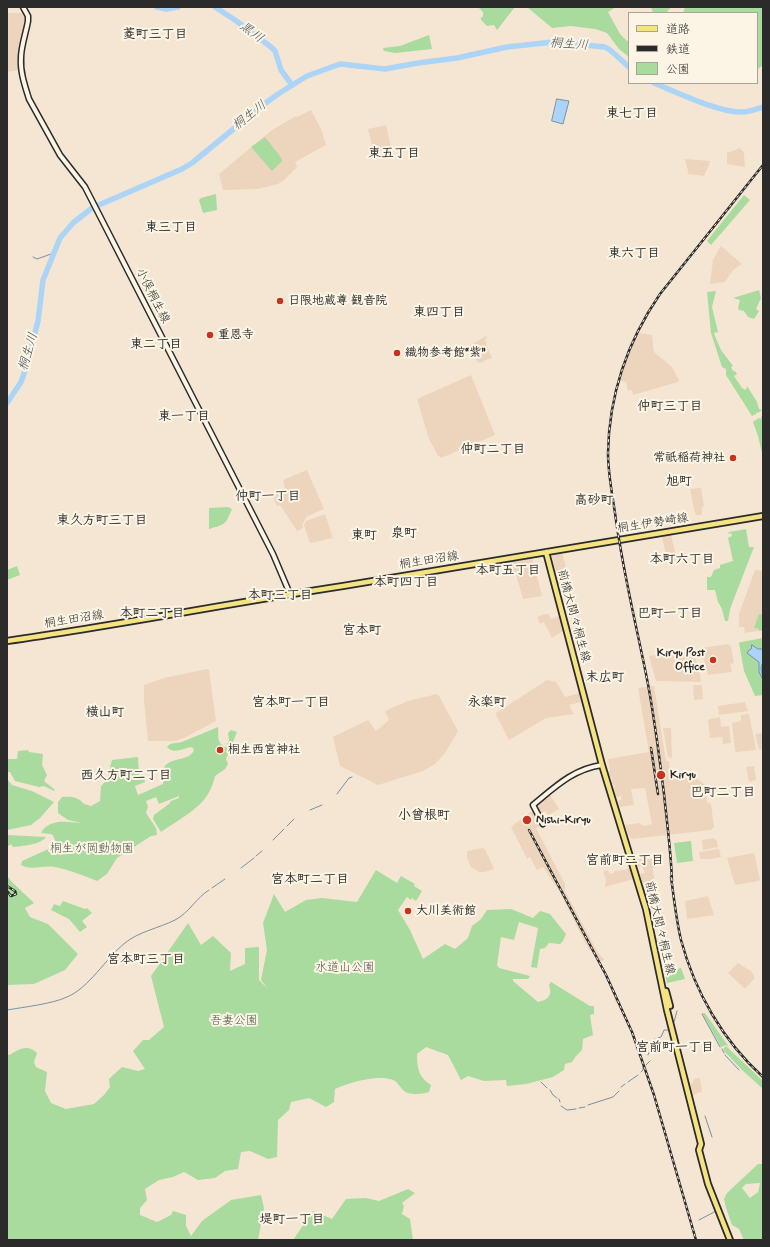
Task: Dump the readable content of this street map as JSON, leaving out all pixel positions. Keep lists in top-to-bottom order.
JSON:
{
  "streets": {
    "main road": [
      "小俣桐生線",
      "桐生伊勢崎線",
      "桐生田沼線",
      "前橋大間々桐生線"
    ]
  },
  "crossings": [
    ["小俣桐生線", "桐生田沼線"],
    ["桐生伊勢崎線", "桐生田沼線"],
    ["桐生伊勢崎線", "前橋大間々桐生線"],
    ["桐生田沼線", "前橋大間々桐生線"]
  ],
  "districts": [
    "菱町三丁目",
    "東七丁目",
    "東五丁目",
    "東三丁目",
    "東六丁目",
    "東四丁目",
    "東二丁目",
    "仲町三丁目",
    "東一丁目",
    "仲町二丁目",
    "旭町",
    "仲町一丁目",
    "高砂町",
    "東久方町三丁目",
    "泉町",
    "東町",
    "本町六丁目",
    "本町五丁目",
    "本町四丁目",
    "本町三丁目",
    "本町二丁目",
    "巴町一丁目",
    "宮本町",
    "末広町",
    "宮本町一丁目",
    "永楽町",
    "横山町",
    "西久方町二丁目",
    "巴町二丁目",
    "小曾根町",
    "宮前町二丁目",
    "宮本町二丁目",
    "宮本町三丁目",
    "宮前町一丁目",
    "堤町一丁目"
  ],
  "water": ["黒川", "桐生川"],
  "parks": ["桐生が岡動物園", "水道山公園", "吾妻公園"],
  "places": [
    "日限地蔵尊 観音院",
    "重恩寺",
    "織物参考館“紫”",
    "常祇稲荷神社",
    "Kiryu Post Office",
    "桐生西宮神社",
    "Kiryu",
    "Nishi-Kiryu",
    "大川美術館"
  ],
  "legend": ["道路", "鉄道", "公園"]
}
